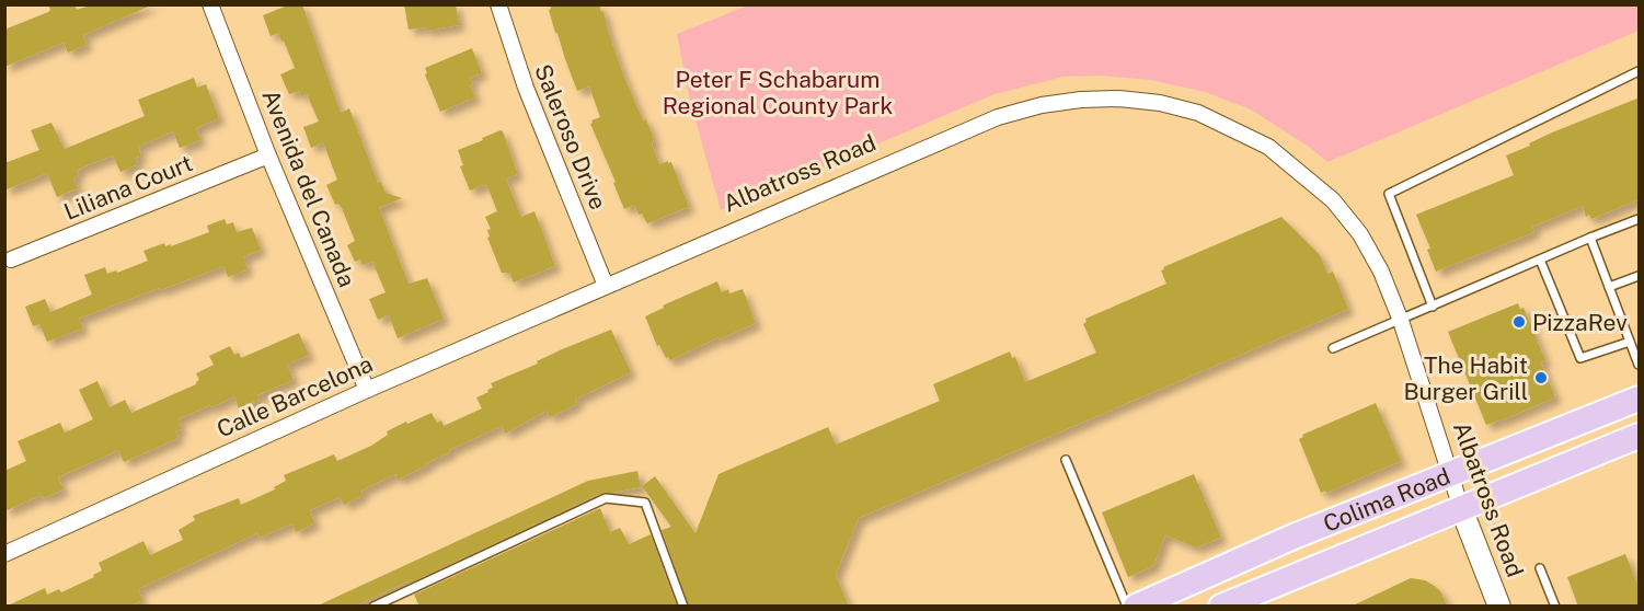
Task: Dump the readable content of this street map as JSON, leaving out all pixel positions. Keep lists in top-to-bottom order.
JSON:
{
  "streets": {
    "main road": ["Colima Road"],
    "street": [
      "Saleroso Drive",
      "Albatross Road",
      "Liliana Court",
      "Avenida del Canada",
      "Calle Barcelona"
    ]
  },
  "crossings": [
    ["Saleroso Drive", "Albatross Road"],
    ["Saleroso Drive", "Calle Barcelona"],
    ["Albatross Road", "Calle Barcelona"],
    ["Albatross Road", "Colima Road"],
    ["Liliana Court", "Avenida del Canada"],
    ["Avenida del Canada", "Calle Barcelona"]
  ],
  "parks": ["Peter F Schabarum Regional County Park"],
  "places": ["PizzaRev", "The Habit Burger Grill"]
}
